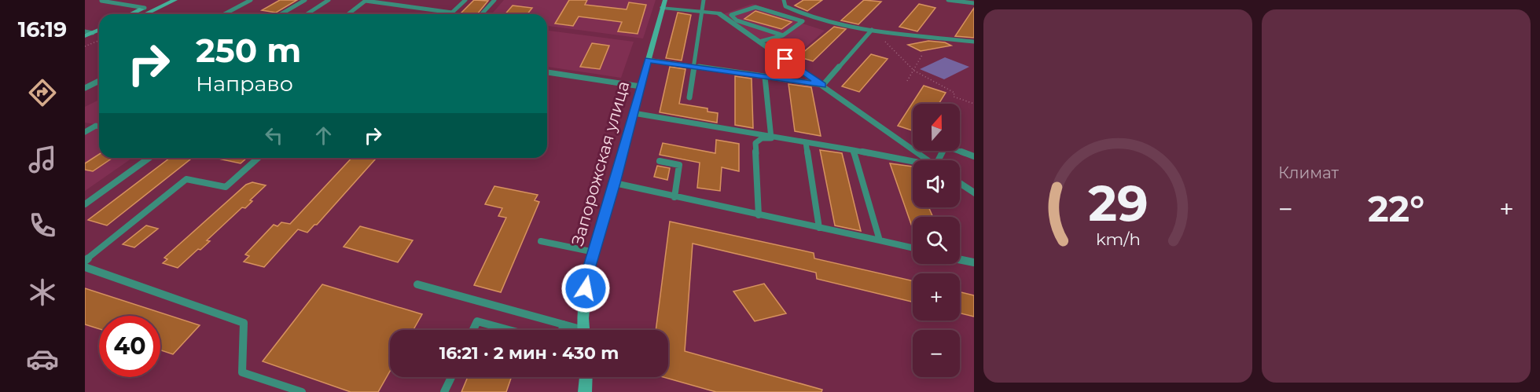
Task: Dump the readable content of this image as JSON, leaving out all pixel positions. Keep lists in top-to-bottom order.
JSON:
{
  "streets": {
    "street": ["Запорожская улица"]
  },
  "north": "top",
  "page": {
    "tabs": "16:19",
    "tile": "Климат",
    "turn": ["250 m", "Направо"],
    "map_buttons": ["+", "−"],
    "heat": ["−", "22°", "+"],
    "limit": "40",
    "trip": "16:21 · 2 мин · 430 m",
    "gauge": ["29", "km/h"]
  }
}
